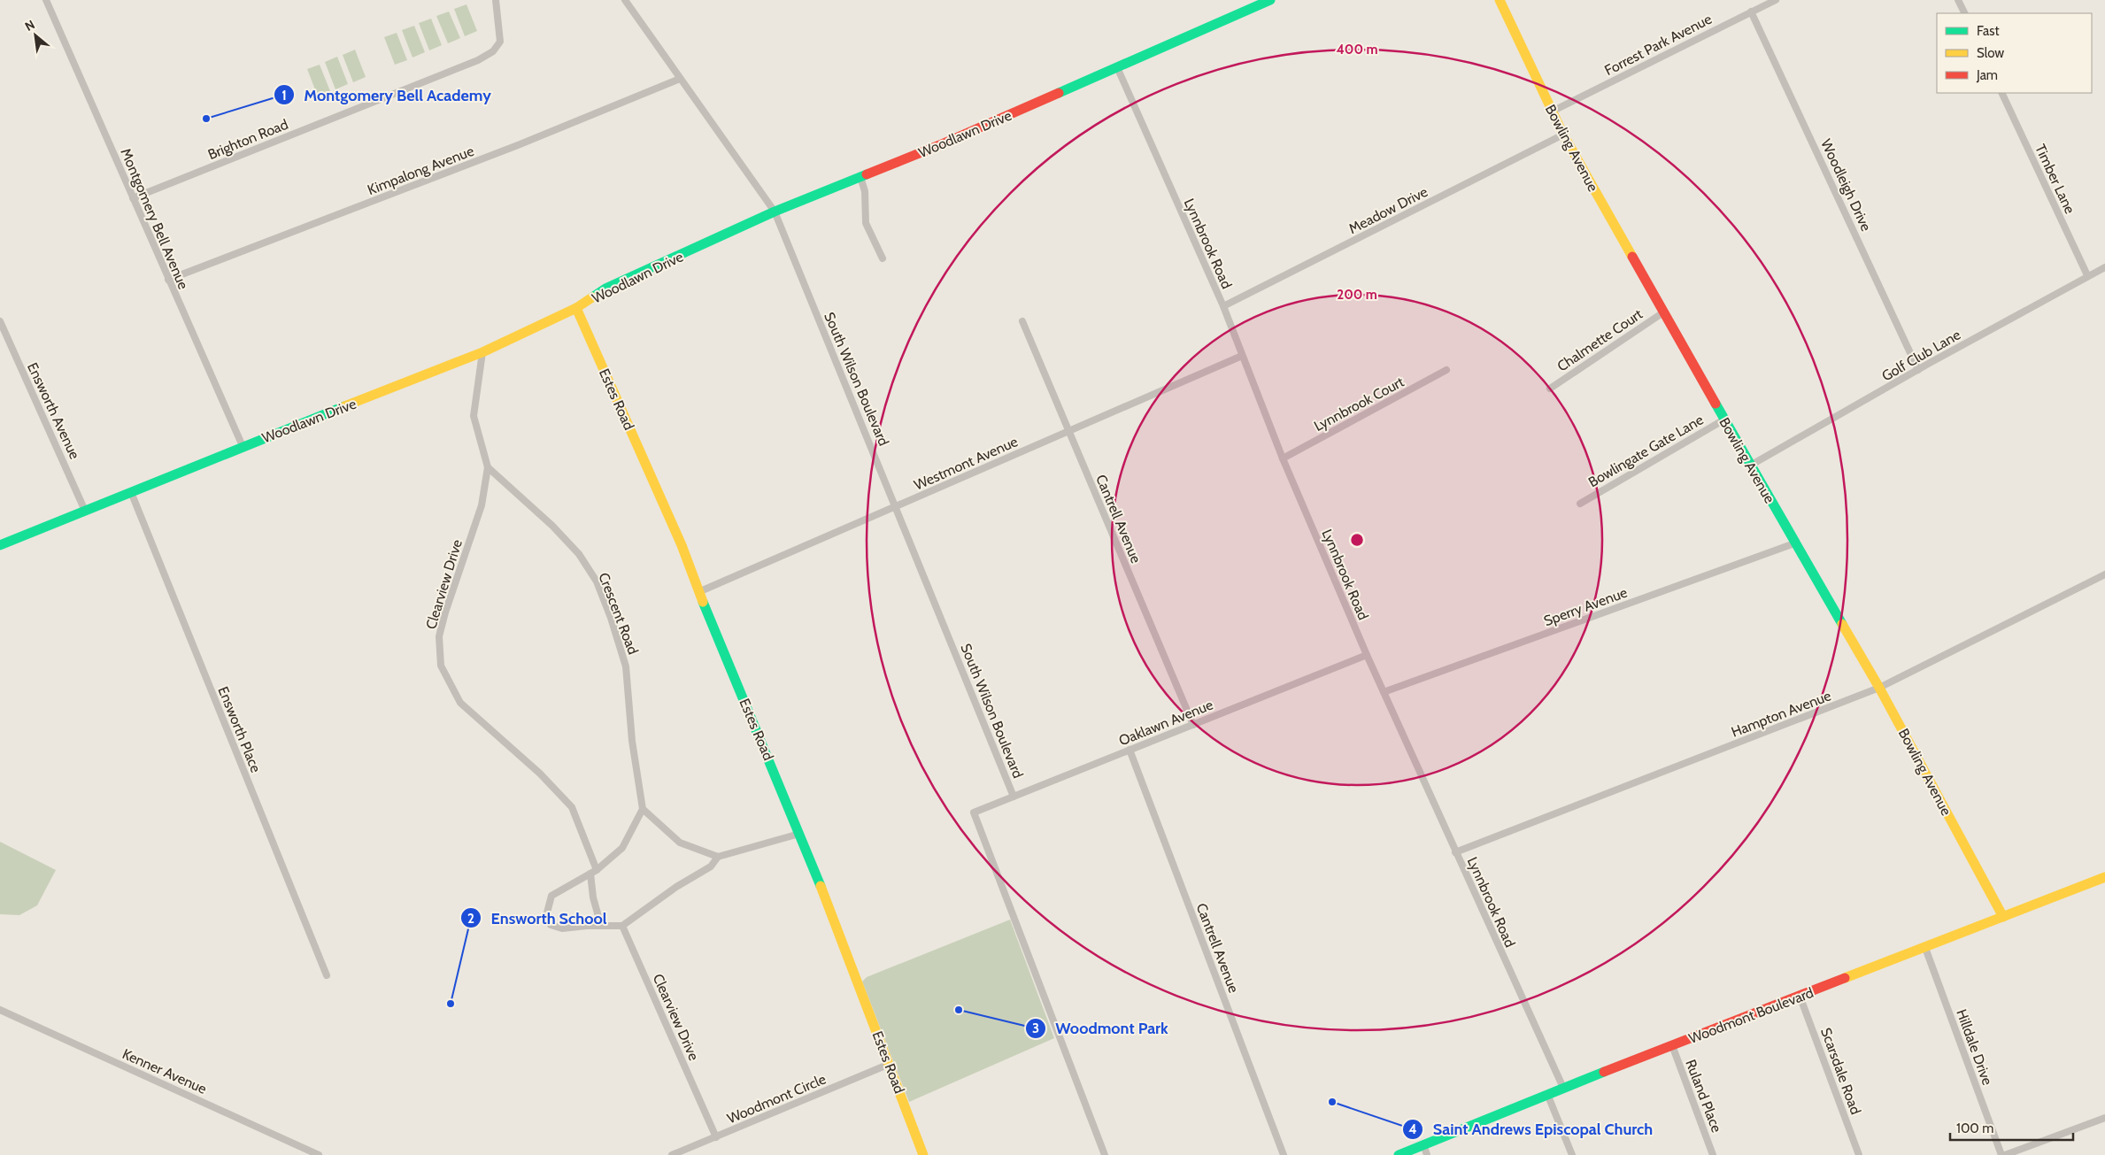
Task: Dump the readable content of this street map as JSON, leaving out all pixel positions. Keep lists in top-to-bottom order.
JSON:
{
  "streets": {
    "main road": [
      "Woodlawn Drive",
      "Bowling Avenue",
      "Estes Road",
      "Woodmont Boulevard"
    ],
    "street": [
      "Forrest Park Avenue",
      "Brighton Road",
      "Kimpalong Avenue",
      "Timber Lane",
      "Woodleigh Drive",
      "Meadow Drive",
      "Montgomery Bell Avenue",
      "Lynnbrook Road",
      "Chalmette Court",
      "Golf Club Lane",
      "South Wilson Boulevard",
      "Lynnbrook Court",
      "Ensworth Avenue",
      "Bowlingate Gate Lane",
      "Westmont Avenue",
      "Cantrell Avenue",
      "Clearview Drive",
      "Sperry Avenue",
      "Crescent Road",
      "Hampton Avenue",
      "Oaklawn Avenue",
      "Ensworth Place",
      "Hilldale Drive",
      "Kenner Avenue",
      "Scarsdale Road",
      "Ruland Place",
      "Woodmont Circle"
    ]
  },
  "crossings": [
    ["Forrest Park Avenue", "Bowling Avenue"],
    ["Forrest Park Avenue", "Woodleigh Drive"],
    ["Woodlawn Drive", "Montgomery Bell Avenue"],
    ["Woodlawn Drive", "Lynnbrook Road"],
    ["Woodlawn Drive", "South Wilson Boulevard"],
    ["Woodlawn Drive", "Estes Road"],
    ["Woodlawn Drive", "Ensworth Avenue"],
    ["Woodlawn Drive", "Clearview Drive"],
    ["Woodlawn Drive", "Ensworth Place"],
    ["Brighton Road", "Montgomery Bell Avenue"],
    ["Bowling Avenue", "Meadow Drive"],
    ["Bowling Avenue", "Chalmette Court"],
    ["Bowling Avenue", "Golf Club Lane"],
    ["Bowling Avenue", "Bowlingate Gate Lane"],
    ["Bowling Avenue", "Sperry Avenue"],
    ["Bowling Avenue", "Hampton Avenue"],
    ["Bowling Avenue", "Woodmont Boulevard"],
    ["Kimpalong Avenue", "Montgomery Bell Avenue"],
    ["Kimpalong Avenue", "South Wilson Boulevard"],
    ["Timber Lane", "Golf Club Lane"],
    ["Woodleigh Drive", "Golf Club Lane"],
    ["Meadow Drive", "Lynnbrook Road"],
    ["Lynnbrook Road", "Lynnbrook Court"],
    ["Lynnbrook Road", "Westmont Avenue"],
    ["Lynnbrook Road", "Sperry Avenue"],
    ["Lynnbrook Road", "Hampton Avenue"],
    ["Lynnbrook Road", "Oaklawn Avenue"],
    ["Lynnbrook Road", "Woodmont Boulevard"],
    ["South Wilson Boulevard", "Westmont Avenue"],
    ["South Wilson Boulevard", "Oaklawn Avenue"],
    ["Estes Road", "Westmont Avenue"],
    ["Estes Road", "Woodmont Circle"],
    ["Westmont Avenue", "Cantrell Avenue"],
    ["Cantrell Avenue", "Oaklawn Avenue"],
    ["Clearview Drive", "Crescent Road"],
    ["Clearview Drive", "Woodmont Circle"],
    ["Woodmont Boulevard", "Hilldale Drive"],
    ["Woodmont Boulevard", "Scarsdale Road"],
    ["Woodmont Boulevard", "Ruland Place"]
  ],
  "places": [
    "Montgomery Bell Academy",
    "Ensworth School",
    "Woodmont Park",
    "Saint Andrews Episcopal Church"
  ],
  "legend": ["Fast", "Slow", "Jam"],
  "scale_bar": "100 m",
  "north": "top left",
  "rings": ["400 m", "200 m"]
}
